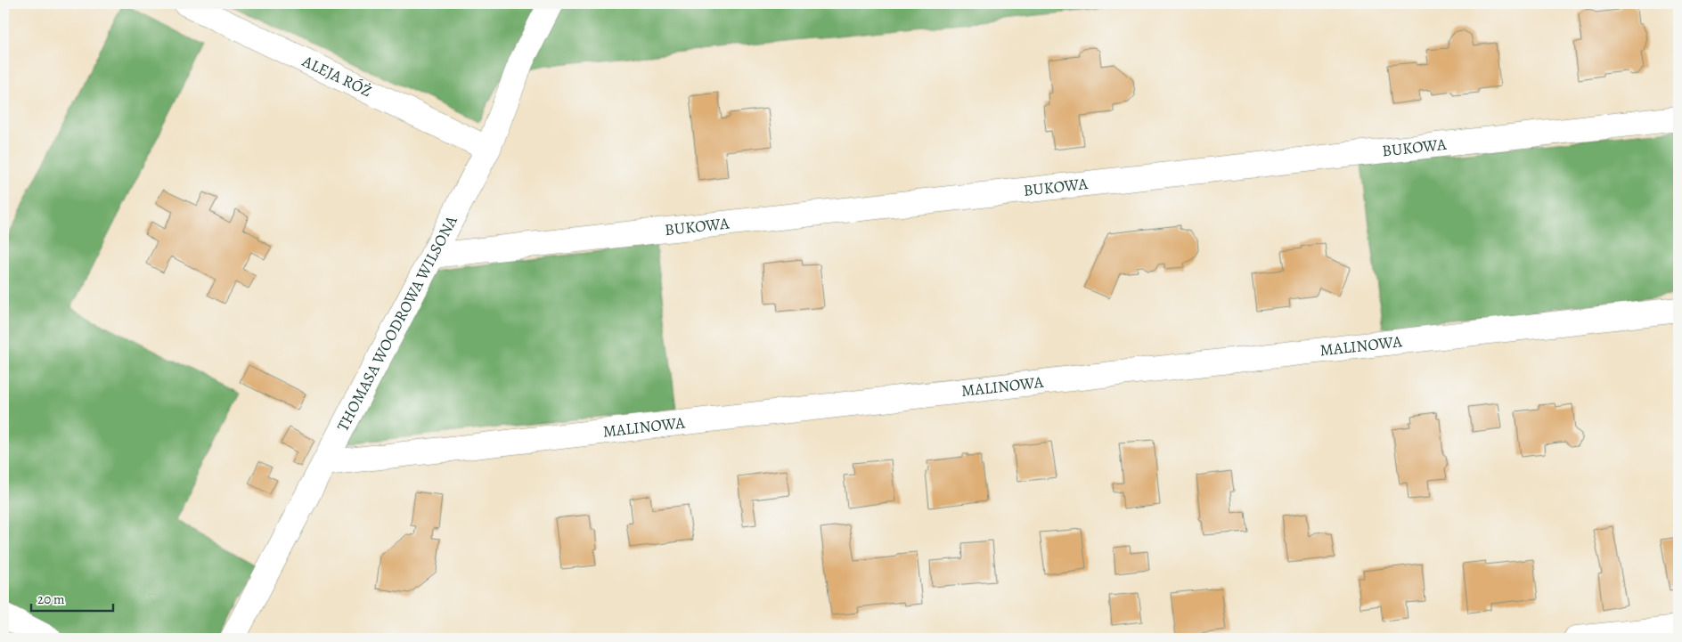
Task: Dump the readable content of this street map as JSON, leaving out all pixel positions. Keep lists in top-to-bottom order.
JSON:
{
  "streets": {
    "street": [
      "ALEJA RÓŻ",
      "BUKOWA",
      "THOMASA WOODROWA WILSONA",
      "MALINOWA"
    ]
  },
  "crossings": [
    ["ALEJA RÓŻ", "THOMASA WOODROWA WILSONA"],
    ["BUKOWA", "THOMASA WOODROWA WILSONA"],
    ["THOMASA WOODROWA WILSONA", "MALINOWA"]
  ],
  "scale_bar": "20 m"
}
